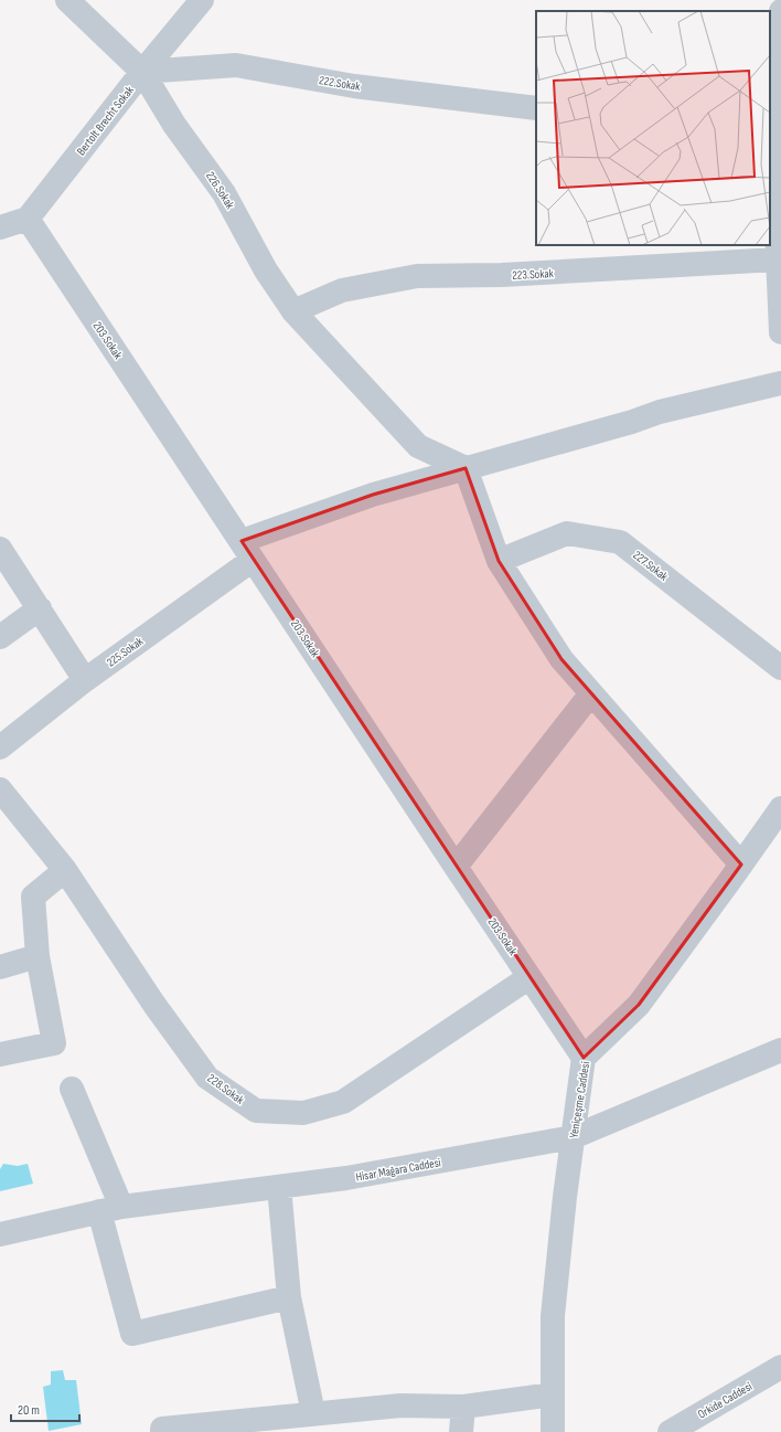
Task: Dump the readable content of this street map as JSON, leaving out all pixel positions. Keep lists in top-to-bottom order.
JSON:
{
  "streets": {
    "street": [
      "222.Sokak",
      "Bertolt Brecht Sokak",
      "226.Sokak",
      "223.Sokak",
      "203.Sokak",
      "227.Sokak",
      "225.Sokak",
      "228.Sokak",
      "Yeniçeşme Caddesi",
      "Hisar Mağara Caddesi",
      "Orkide Caddesi"
    ]
  },
  "crossings": [
    ["222.Sokak", "Bertolt Brecht Sokak"],
    ["222.Sokak", "226.Sokak"],
    ["Bertolt Brecht Sokak", "226.Sokak"],
    ["Bertolt Brecht Sokak", "203.Sokak"],
    ["226.Sokak", "223.Sokak"],
    ["226.Sokak", "225.Sokak"],
    ["203.Sokak", "225.Sokak"],
    ["203.Sokak", "228.Sokak"],
    ["203.Sokak", "Yeniçeşme Caddesi"],
    ["Yeniçeşme Caddesi", "Hisar Mağara Caddesi"]
  ],
  "scale_bar": "20 m"
}
